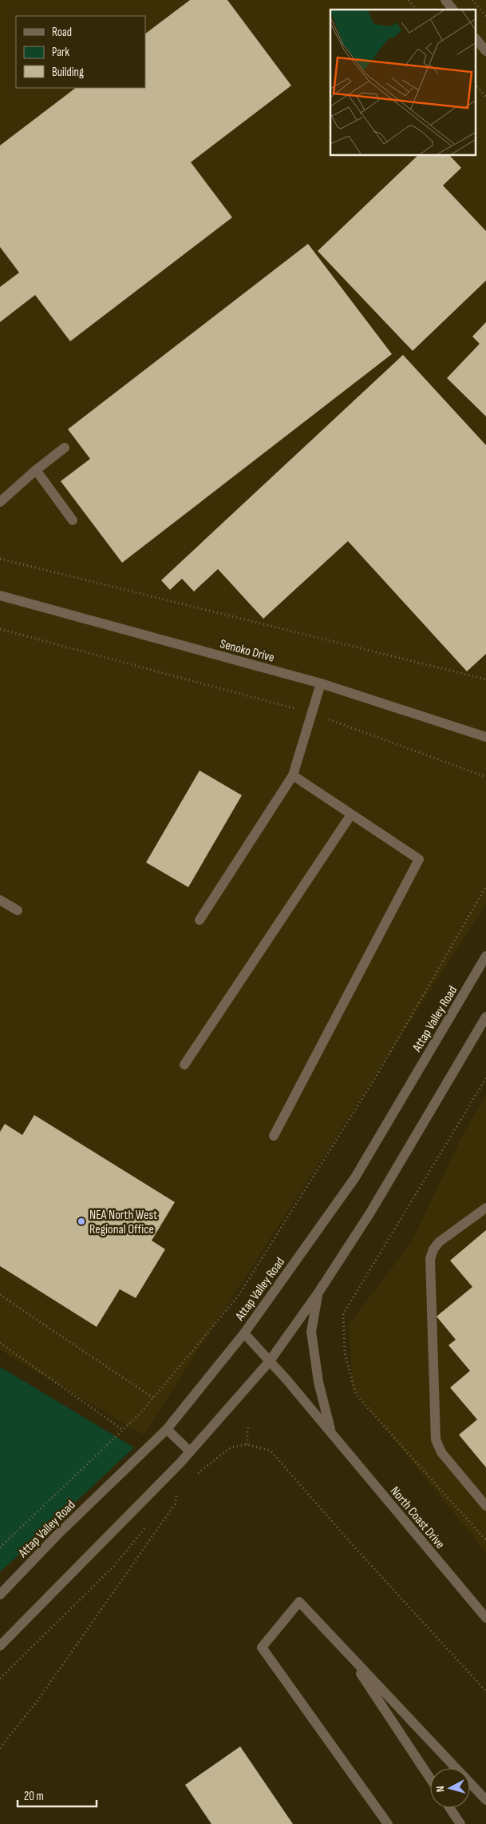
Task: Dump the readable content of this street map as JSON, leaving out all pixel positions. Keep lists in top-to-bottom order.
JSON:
{
  "streets": {
    "street": ["Senoko Drive", "Attap Valley Road", "North Coast Drive"]
  },
  "crossings": [
    ["Attap Valley Road", "North Coast Drive"]
  ],
  "places": ["NEA North West Regional Office"],
  "legend": ["Road", "Park", "Building"],
  "scale_bar": "20 m",
  "north": "left"
}
